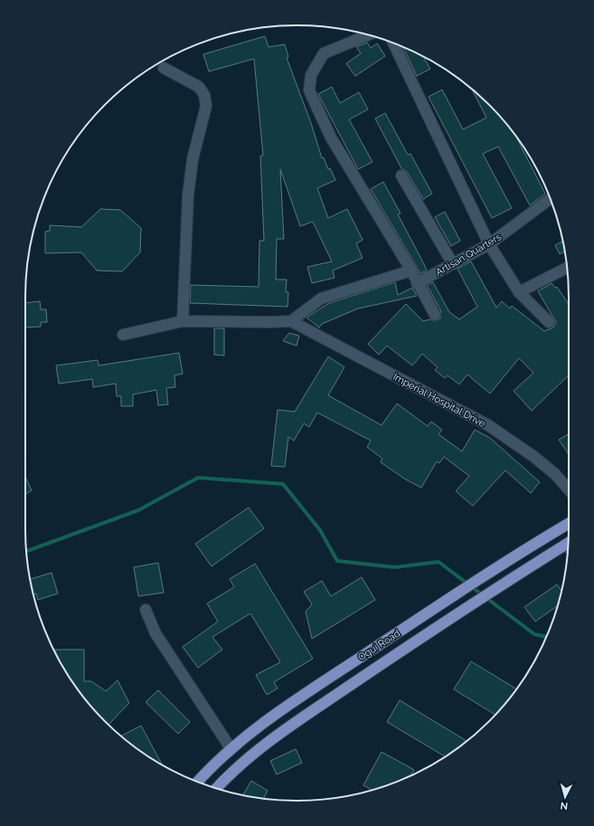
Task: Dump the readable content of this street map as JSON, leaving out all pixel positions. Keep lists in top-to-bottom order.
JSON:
{
  "streets": {
    "main road": ["Ogui Road"],
    "street": ["Artisan Quarters", "Imperial Hospital Drive"]
  },
  "north": "bottom"
}
